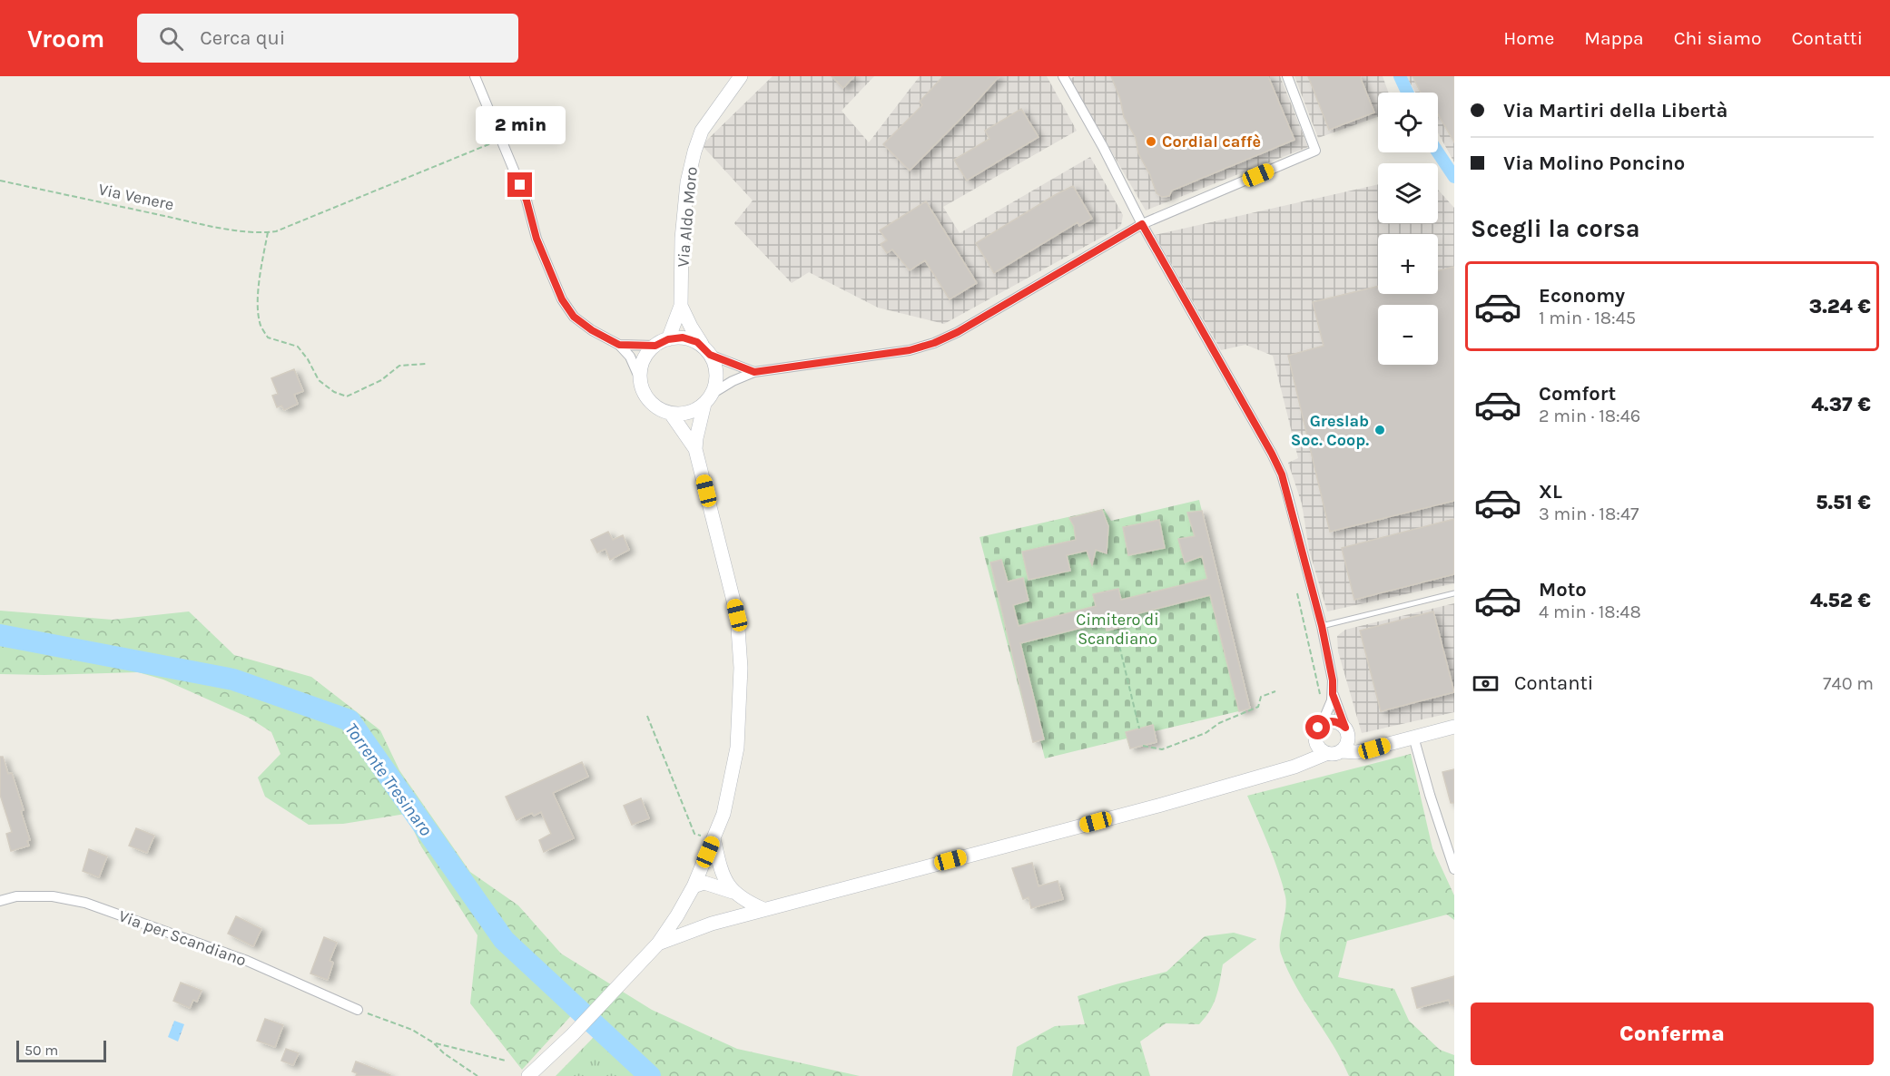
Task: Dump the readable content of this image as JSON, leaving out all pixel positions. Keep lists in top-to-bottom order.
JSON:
{
  "streets": {
    "main road": ["Via Aldo Moro"],
    "street": ["Via per Scandiano"],
    "path": ["Via Venere"]
  },
  "water": ["Torrente Tresinaro"],
  "parks": ["Cimitero di Scandiano"],
  "places": ["Cordial caffè", "Greslab Soc. Coop."],
  "scale_bar": "50 m",
  "page": {
    "header": "Vroom",
    "search": "Cerca qui",
    "nav": [
      "Home",
      "Mappa",
      "Chi siamo",
      "Contatti"
    ],
    "banner": ["Via Martiri della Libertà", "Via Molino Poncino"],
    "map_buttons": ["+", "−"],
    "bubble": "2 min",
    "heading": "Scegli la corsa",
    "list": [
      {
        "name": "Economy",
        "note": "1 min · 18:45",
        "value": "3.24 €"
      },
      {
        "name": "Comfort",
        "note": "2 min · 18:46",
        "value": "4.37 €"
      },
      {
        "name": "XL",
        "note": "3 min · 18:47",
        "value": "5.51 €"
      },
      {
        "name": "Moto",
        "note": "4 min · 18:48",
        "value": "4.52 €"
      }
    ],
    "pay": ["Contanti", "740 m"],
    "buttons": "Conferma",
    "scale": "50 m"
  }
}
